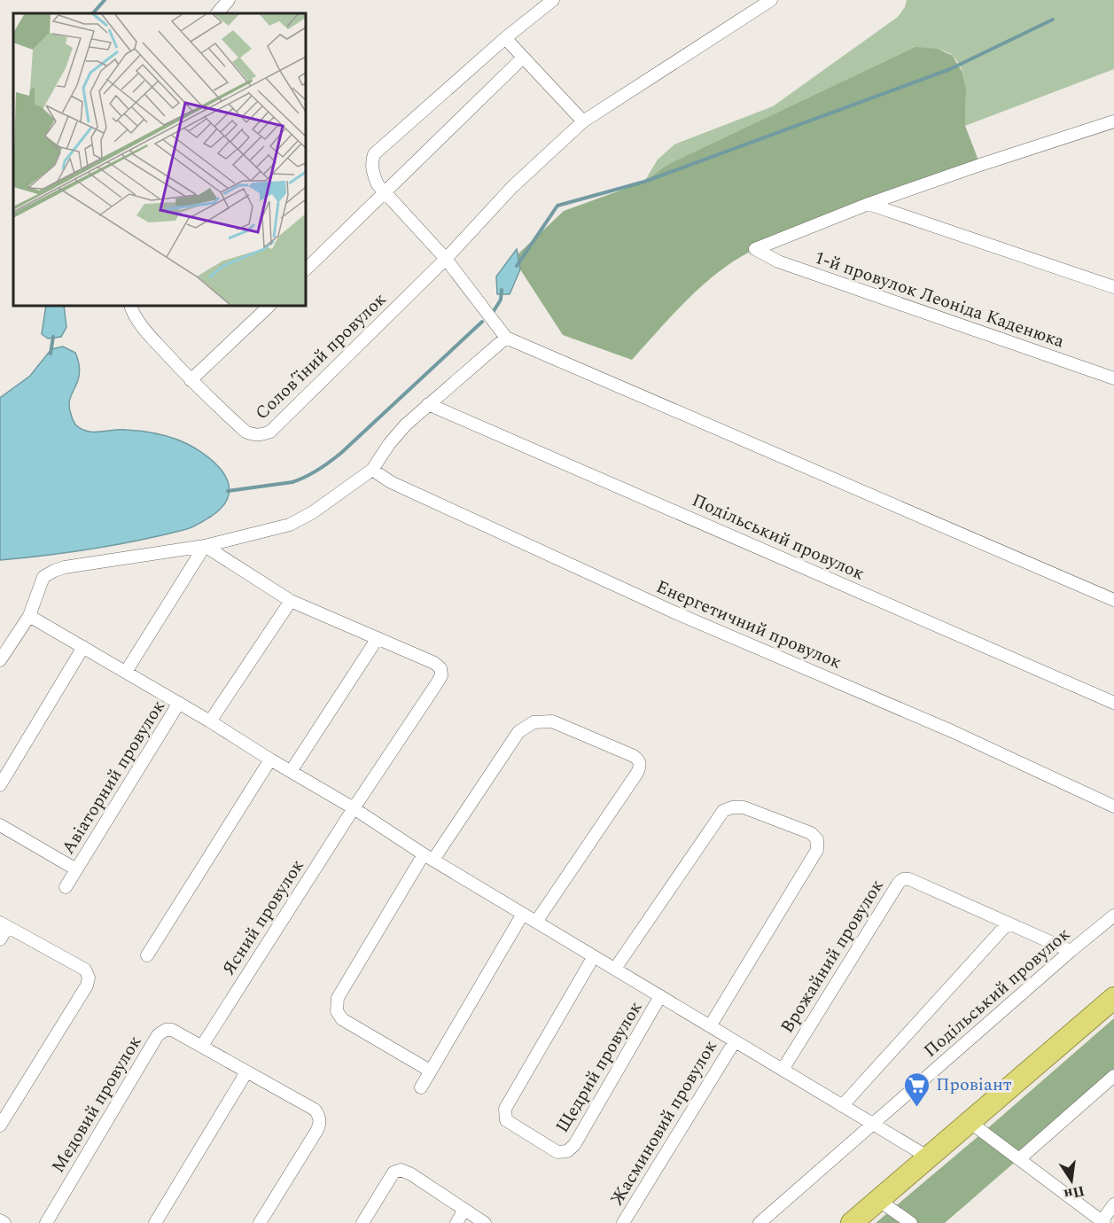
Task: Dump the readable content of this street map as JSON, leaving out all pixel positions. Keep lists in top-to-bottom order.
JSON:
{
  "streets": {
    "street": [
      "1-й провулок Леоніда Каденюка",
      "Соловʼїний провулок",
      "Подільський провулок",
      "Енергетичний провулок",
      "Авіаторний провулок",
      "Ясний провулок",
      "Врожайний провулок",
      "Щедрий провулок",
      "Медовий провулок",
      "Жасминовий провулок"
    ]
  },
  "crossings": [
    ["Подільський провулок", "Врожайний провулок"],
    ["Ясний провулок", "Медовий провулок"]
  ],
  "places": {
    "supermarket": ["Провіант"]
  },
  "north": "bottom"
}
